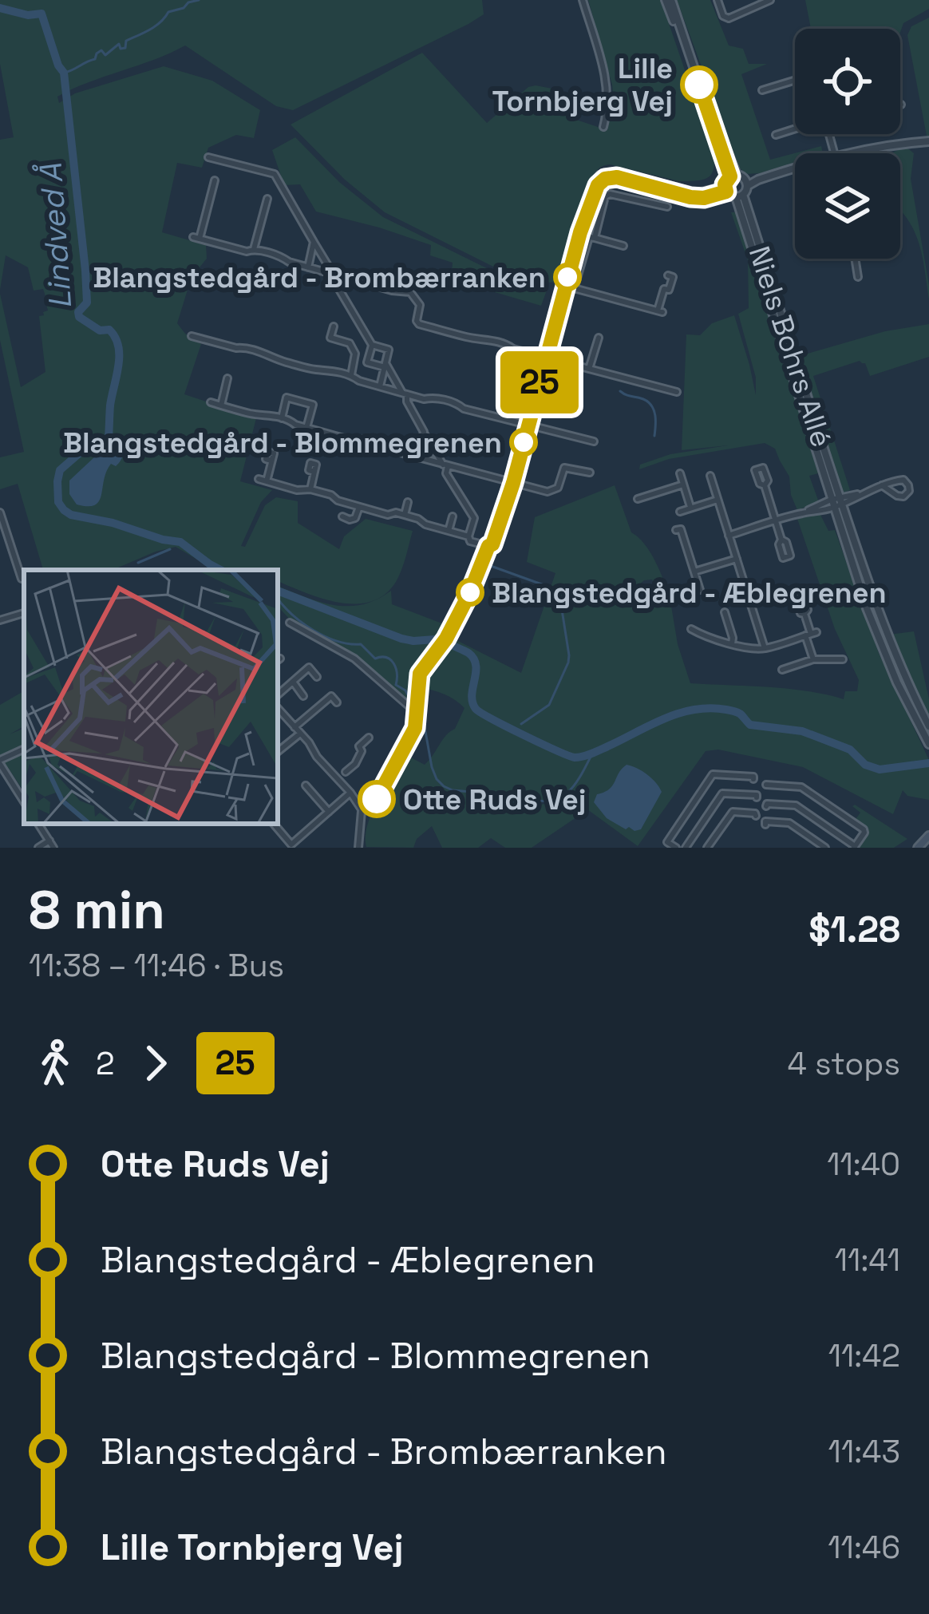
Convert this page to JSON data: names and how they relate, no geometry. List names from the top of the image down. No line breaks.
{"streets":{"street":["Niels Bohrs Allé"]},"water":["Lindved Å"],"places":["Lille Tornbjerg Vej","Blangstedgård - Brombærranken","Blangstedgård - Blommegrenen","Blangstedgård - Æblegrenen","Otte Ruds Vej"],"lines":["bus line 25"],"page":{"on_map":"25","heading":["8 min","11:38 – 11:46 · Bus","$1.28"],"legs":["2","25","4 stops"],"list":[{"name":"Otte Ruds Vej","value":"11:40"},{"name":"Blangstedgård - Æblegrenen","value":"11:41"},{"name":"Blangstedgård - Blommegrenen","value":"11:42"},{"name":"Blangstedgård - Brombærranken","value":"11:43"},{"name":"Lille Tornbjerg Vej","value":"11:46"}]}}
